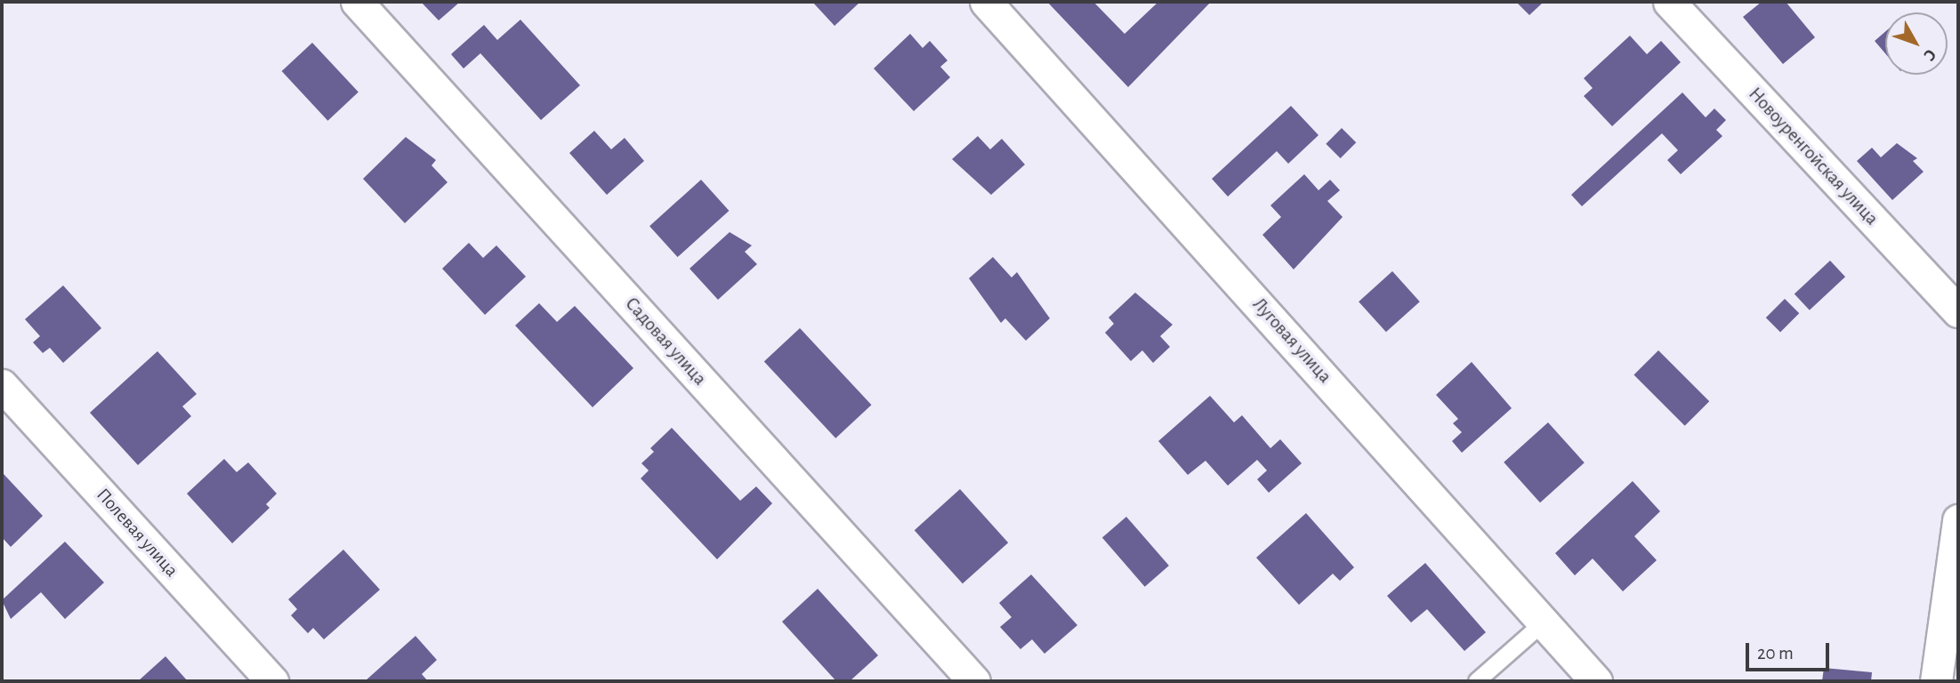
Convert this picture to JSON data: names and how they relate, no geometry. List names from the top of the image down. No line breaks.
{"streets":{"street":["Новоуренгойская улица","Луговая улица","Садовая улица","Полевая улица"]},"scale_bar":"20 m","north":"bottom right"}
